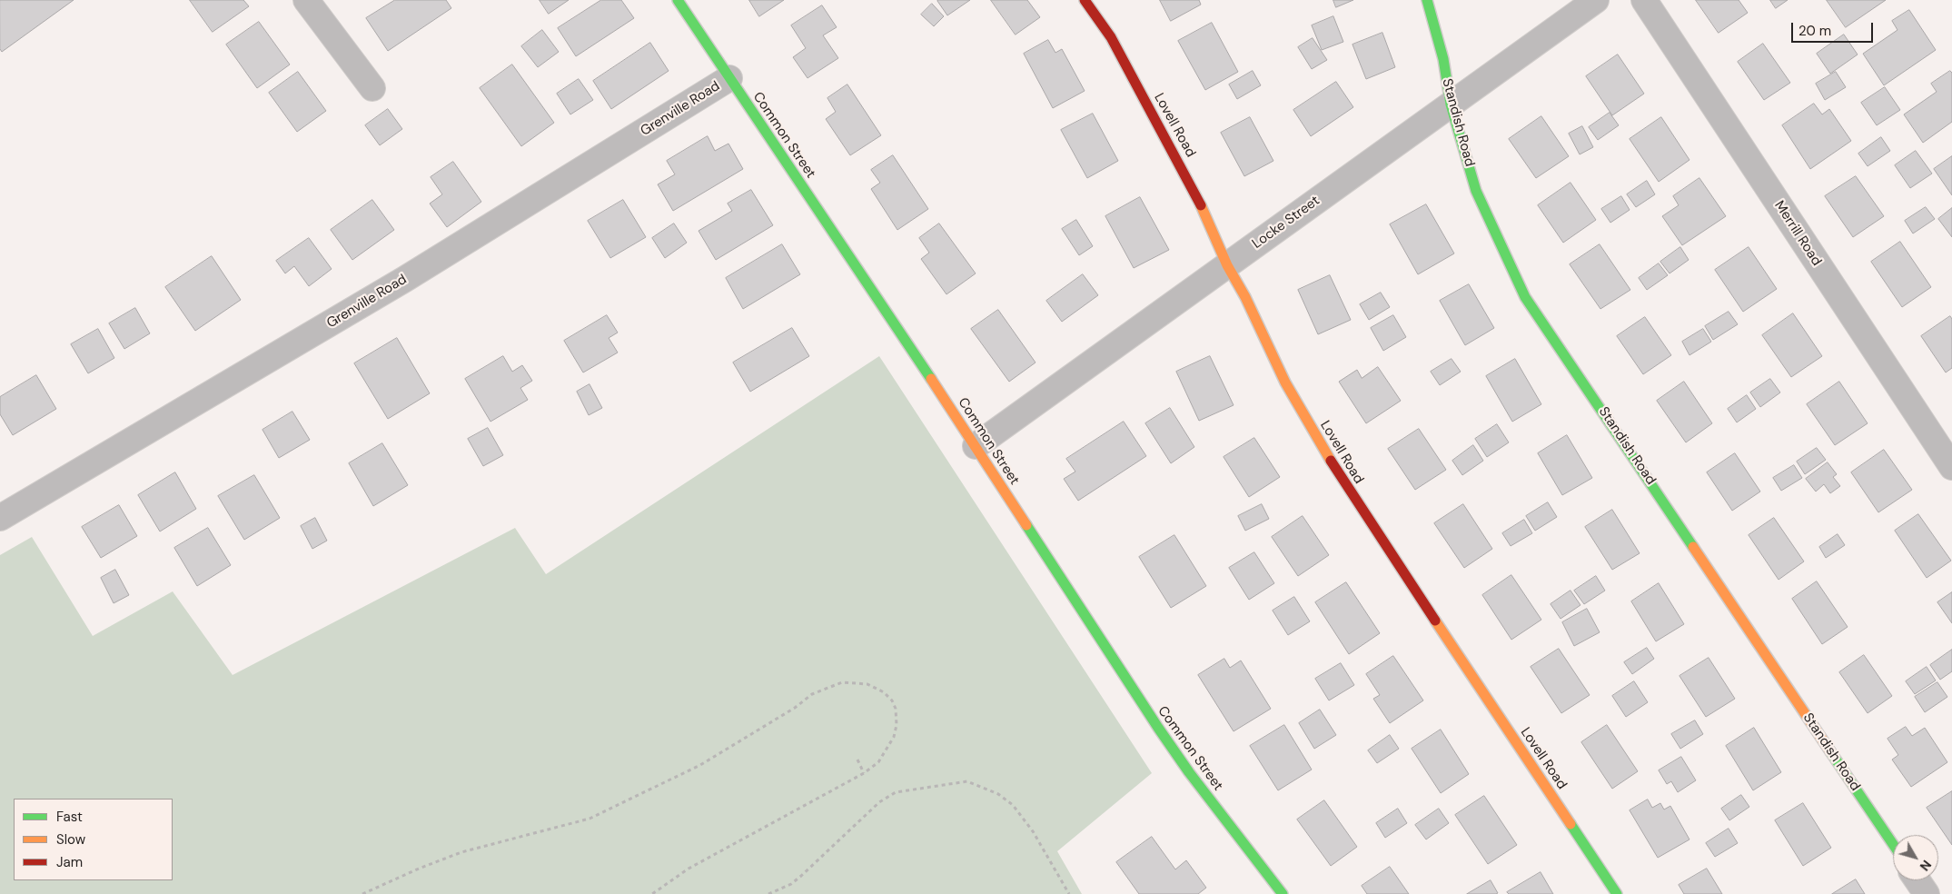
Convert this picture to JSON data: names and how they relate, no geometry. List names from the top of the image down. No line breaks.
{"streets":{"street":["Grenville Road","Standish Road","Lovell Road","Common Street","Locke Street","Merrill Road"]},"crossings":[["Grenville Road","Common Street"],["Standish Road","Locke Street"],["Lovell Road","Locke Street"],["Common Street","Locke Street"]],"legend":["Fast","Slow","Jam"],"scale_bar":"20 m","north":"bottom right"}
